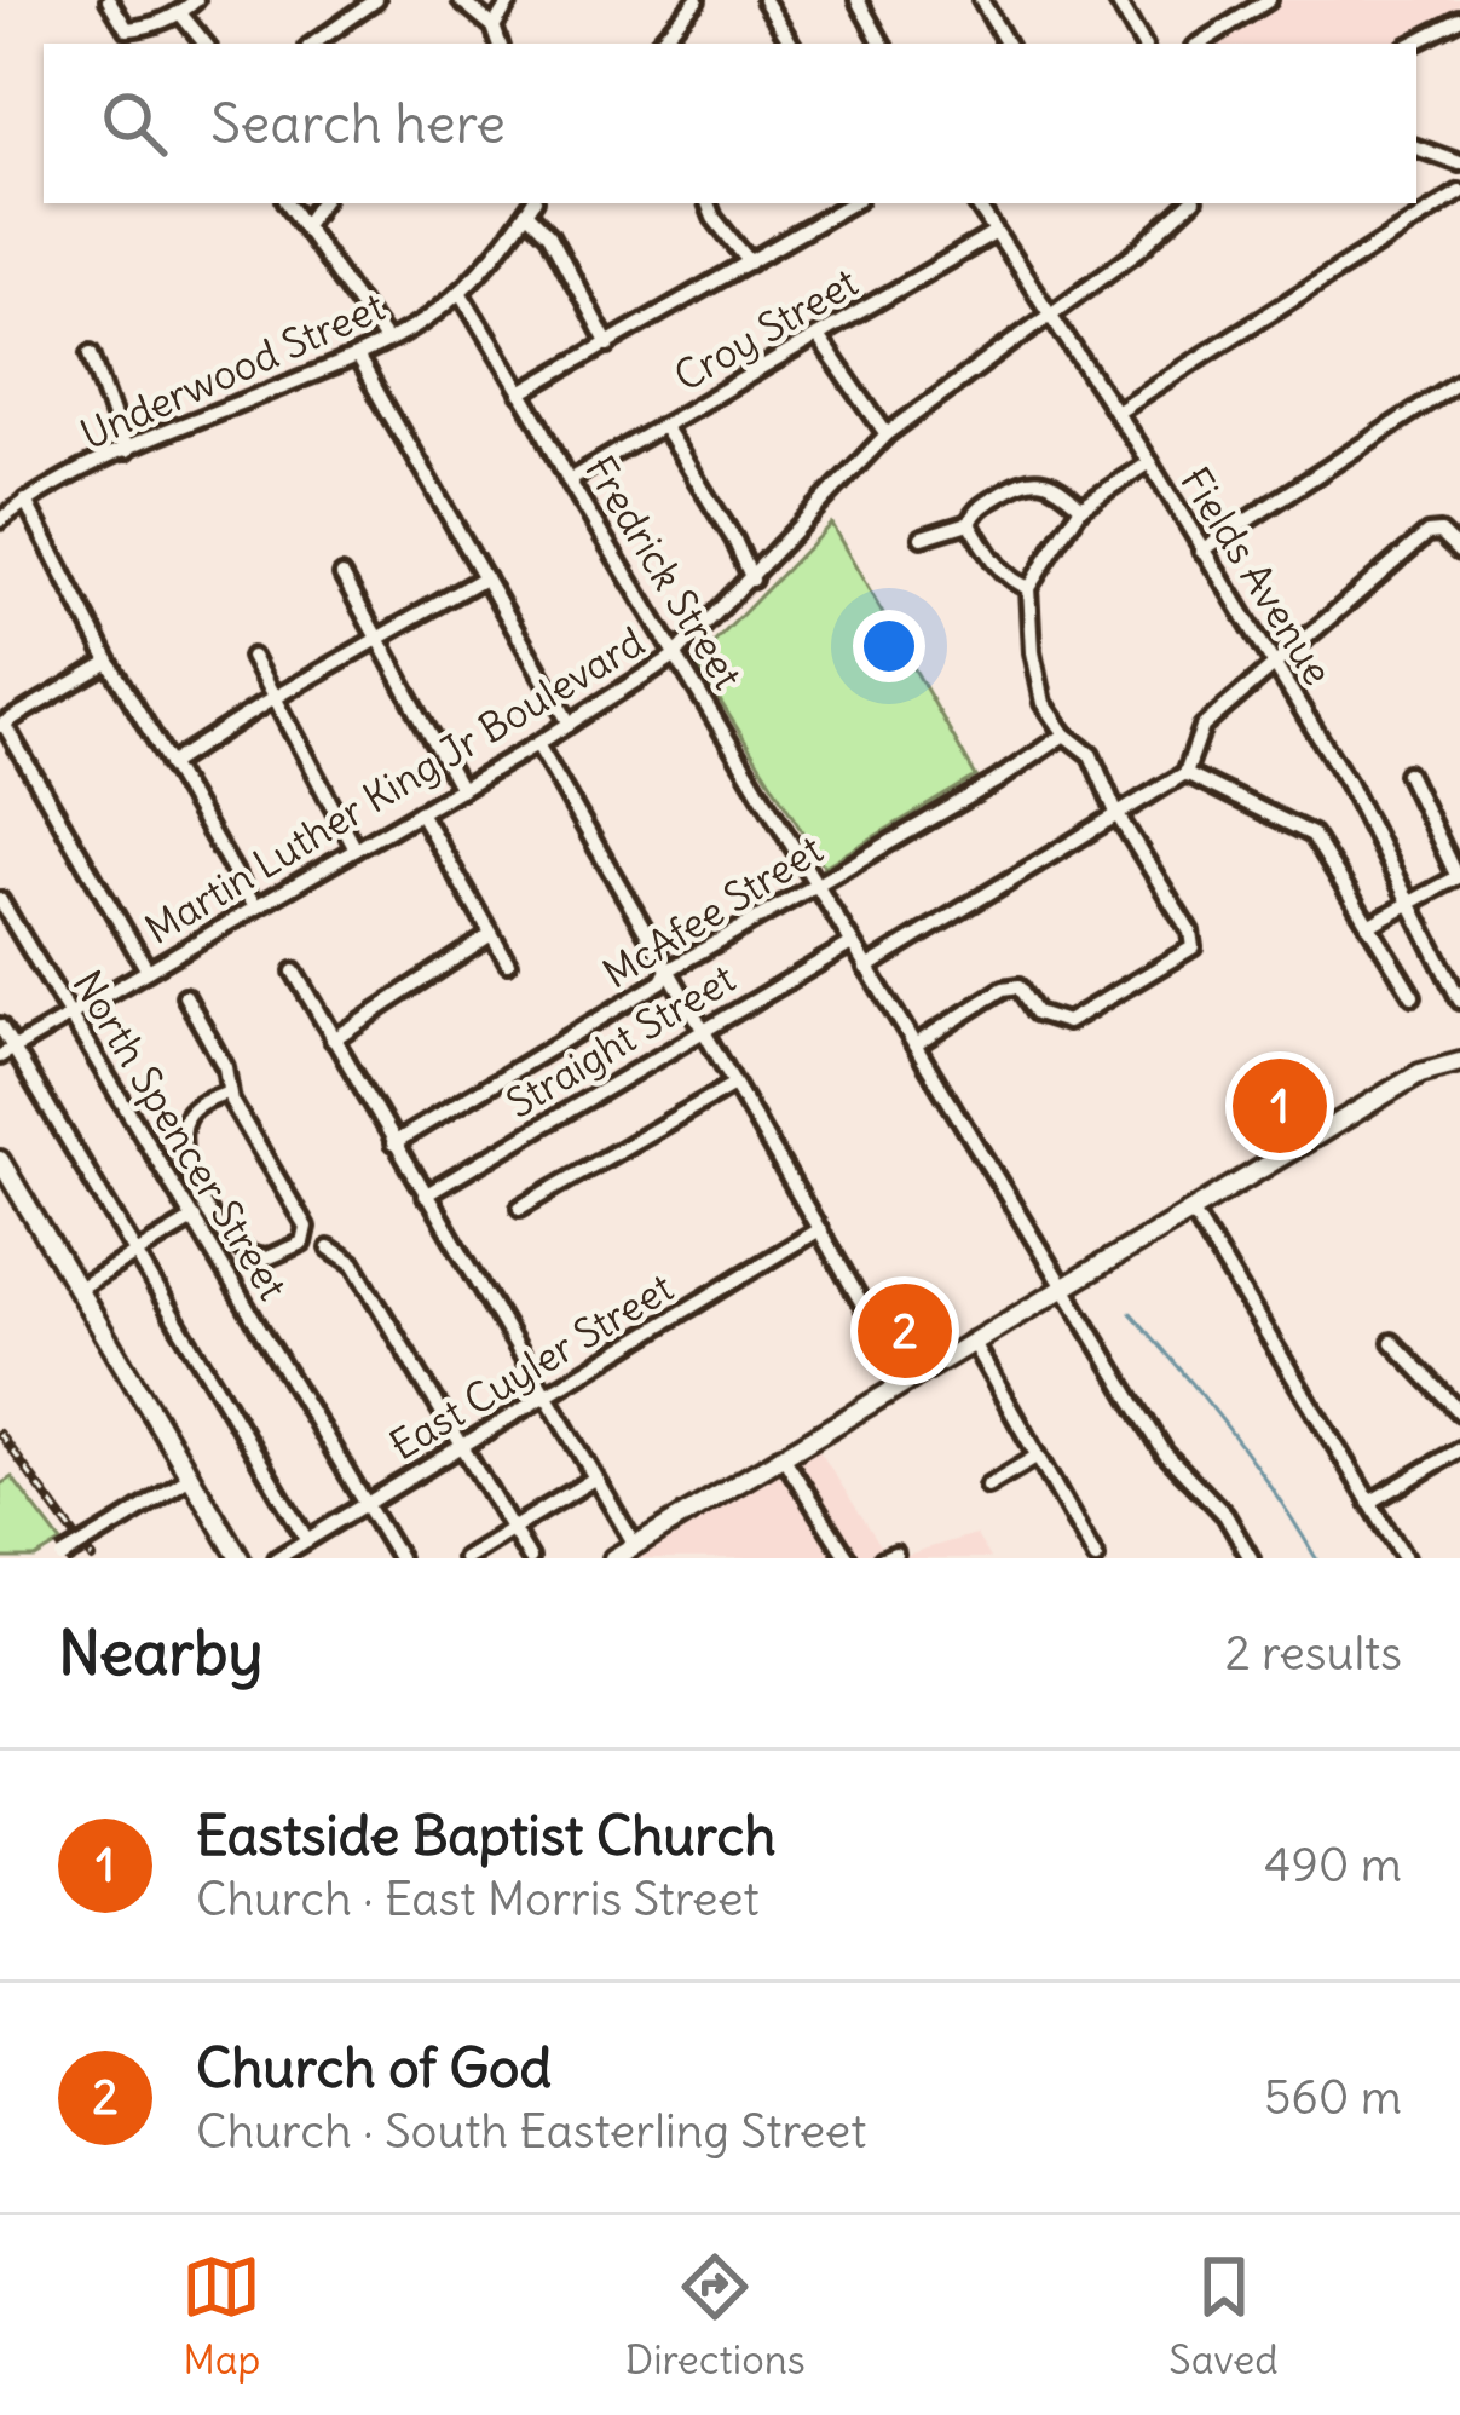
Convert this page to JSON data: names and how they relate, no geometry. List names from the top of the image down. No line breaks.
{"streets":{"street":["Croy Street","Underwood Street","Fredrick Street","Fields Avenue","Martin Luther King Jr Boulevard","McAfee Street","Straight Street","North Spencer Street","East Cuyler Street"]},"crossings":[["Croy Street","Fredrick Street"],["Croy Street","Fields Avenue"],["Underwood Street","Fredrick Street"],["Fredrick Street","Martin Luther King Jr Boulevard"],["Fredrick Street","McAfee Street"],["Fredrick Street","Straight Street"],["Fields Avenue","Martin Luther King Jr Boulevard"],["Martin Luther King Jr Boulevard","North Spencer Street"],["North Spencer Street","East Cuyler Street"]],"page":{"search":"Search here","pins":["1","2"],"heading":["Nearby","2 results"],"list":[{"mark":"1","name":"Eastside Baptist Church","note":"Church · East Morris Street","value":"490 m"},{"mark":"2","name":"Church of God","note":"Church · South Easterling Street","value":"560 m"}],"nav":["Map","Directions","Saved"]}}
